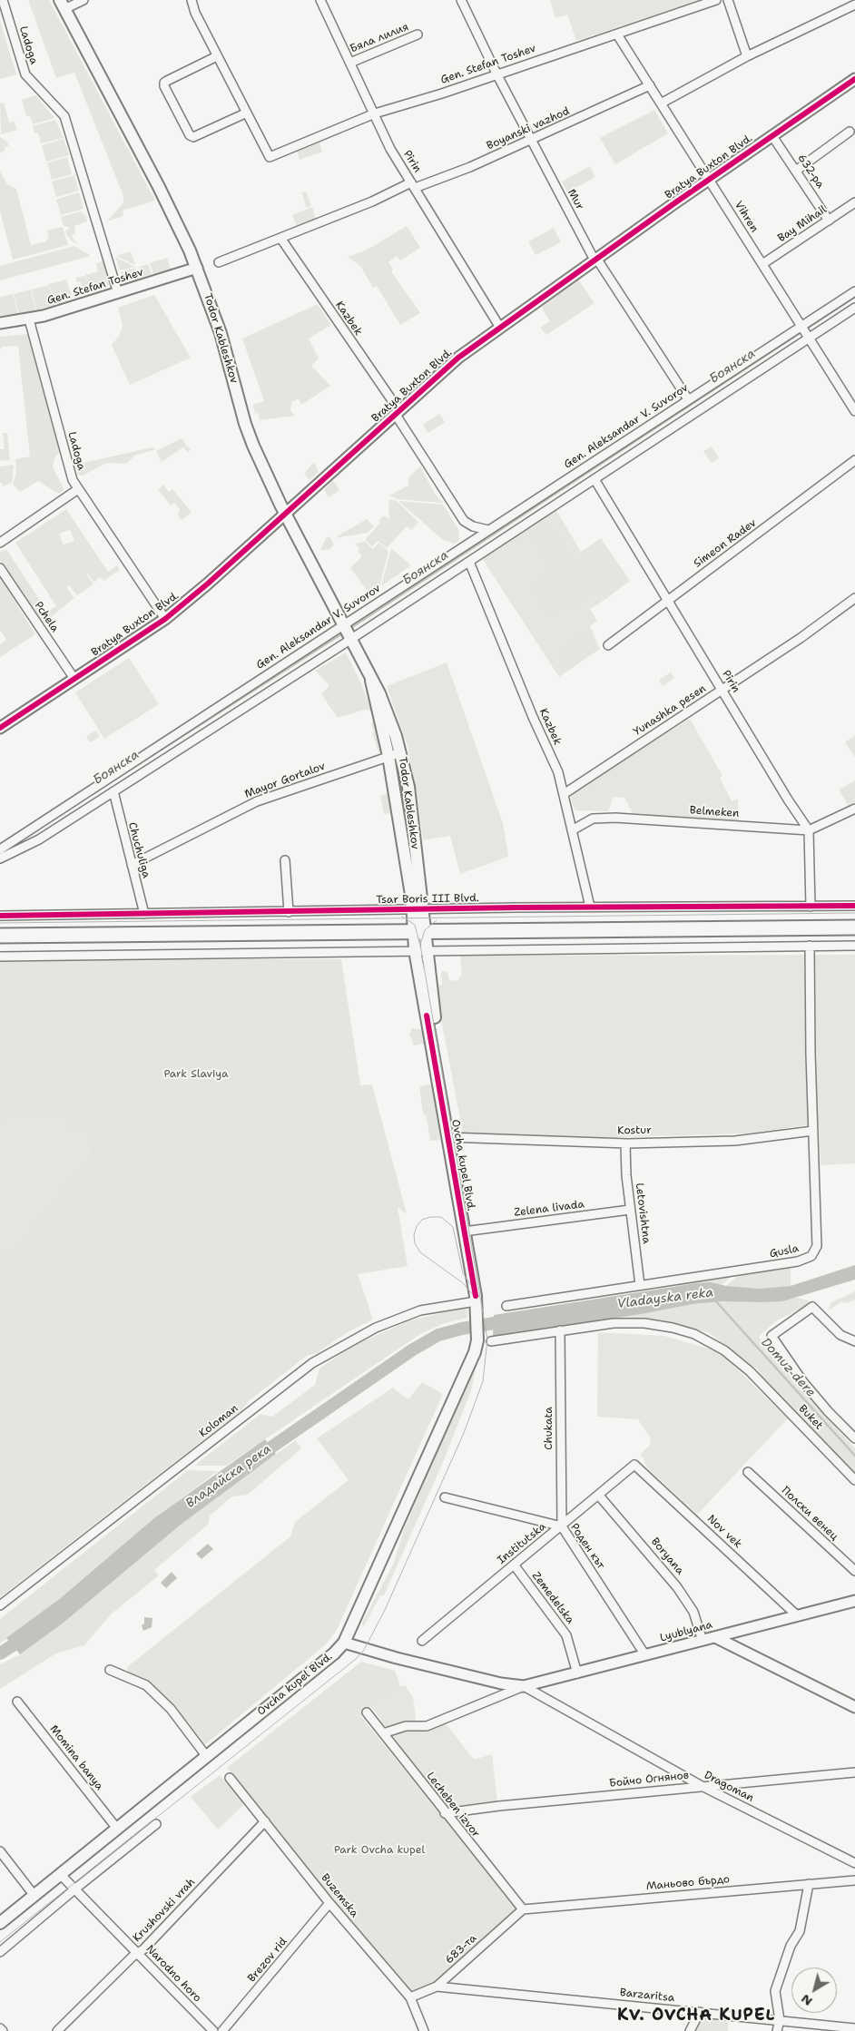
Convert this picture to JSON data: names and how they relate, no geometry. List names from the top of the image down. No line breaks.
{"streets":{"main road":["Todor Kableshkov","Ovcha kupel Blvd."],"street":["Бяла лилия","Ladoga","Gen. Stefan Toshev","Boyanski vazhod","Pirin","Bratya Buxton Blvd.","632-ра","Mur","Vihren","Bay Mihail","Kazbek","Gen. Aleksandar V. Suvorov","Simeon Radev","Pchela","Yunashka pesen","Mayor Gortalov","Belmeken","Chuchuliga","Tsar Boris III Blvd.","Kostur","Zelena livada","Letovishtna","Gusla","Buket","Koloman","Chukata","Полски венец","Nov vek","Institutska","Роден кът","Boryana","Zemedelska","Lyublyana","Momina banya","Бойчо Огнянов","Dragoman","Lecheben izvor","Маньово бърдо","Buzemska","Krushovski vrah","683-та","Brezov rid","Narodno horo","Barzaritsa"]},"crossings":[["Бяла лилия","Pirin"],["Ladoga","Gen. Stefan Toshev"],["Ladoga","Bratya Buxton Blvd."],["Gen. Stefan Toshev","Pirin"],["Gen. Stefan Toshev","Mur"],["Gen. Stefan Toshev","Vihren"],["Gen. Stefan Toshev","Todor Kableshkov"],["Boyanski vazhod","Pirin"],["Boyanski vazhod","Mur"],["Boyanski vazhod","Vihren"],["Boyanski vazhod","Kazbek"],["Pirin","Bratya Buxton Blvd."],["Pirin","Gen. Aleksandar V. Suvorov"],["Pirin","Simeon Radev"],["Pirin","Yunashka pesen"],["Pirin","Belmeken"],["Bratya Buxton Blvd.","632-ра"],["Bratya Buxton Blvd.","Mur"],["Bratya Buxton Blvd.","Vihren"],["Bratya Buxton Blvd.","Kazbek"],["Bratya Buxton Blvd.","Todor Kableshkov"],["Bratya Buxton Blvd.","Pchela"],["632-ра","Bay Mihail"],["Mur","Gen. Aleksandar V. Suvorov"],["Vihren","Bay Mihail"],["Vihren","Gen. Aleksandar V. Suvorov"],["Kazbek","Gen. Aleksandar V. Suvorov"],["Kazbek","Yunashka pesen"],["Kazbek","Belmeken"],["Kazbek","Tsar Boris III Blvd."],["Todor Kableshkov","Gen. Aleksandar V. Suvorov"],["Todor Kableshkov","Mayor Gortalov"],["Todor Kableshkov","Tsar Boris III Blvd."],["Todor Kableshkov","Ovcha kupel Blvd."],["Gen. Aleksandar V. Suvorov","Chuchuliga"],["Mayor Gortalov","Chuchuliga"],["Chuchuliga","Tsar Boris III Blvd."],["Kostur","Ovcha kupel Blvd."],["Kostur","Letovishtna"],["Kostur","Gusla"],["Ovcha kupel Blvd.","Zelena livada"],["Ovcha kupel Blvd.","Koloman"],["Ovcha kupel Blvd.","Lyublyana"],["Ovcha kupel Blvd.","Momina banya"],["Ovcha kupel Blvd.","Narodno horo"],["Zelena livada","Letovishtna"],["Letovishtna","Gusla"],["Buket","Chukata"],["Chukata","Institutska"],["Chukata","Роден кът"],["Nov vek","Institutska"],["Nov vek","Lyublyana"],["Institutska","Роден кът"],["Institutska","Boryana"],["Institutska","Zemedelska"],["Роден кът","Lyublyana"],["Boryana","Lyublyana"],["Zemedelska","Lyublyana"],["Lyublyana","Dragoman"],["Lyublyana","Lecheben izvor"],["Бойчо Огнянов","Dragoman"],["Бойчо Огнянов","Lecheben izvor"],["Lecheben izvor","Маньово бърдо"],["Lecheben izvor","683-та"],["Маньово бърдо","683-та"],["Buzemska","Krushovski vrah"],["Buzemska","683-та"],["Buzemska","Brezov rid"],["Krushovski vrah","Narodno horo"],["683-та","Barzaritsa"]],"districts":["KV. OVCHA KUPEL"],"water":["Боянска","Vladayska reka","Domuz dere","Владайска река"],"parks":["Park Slaviya","Park Ovcha kupel"],"north":"bottom left"}
